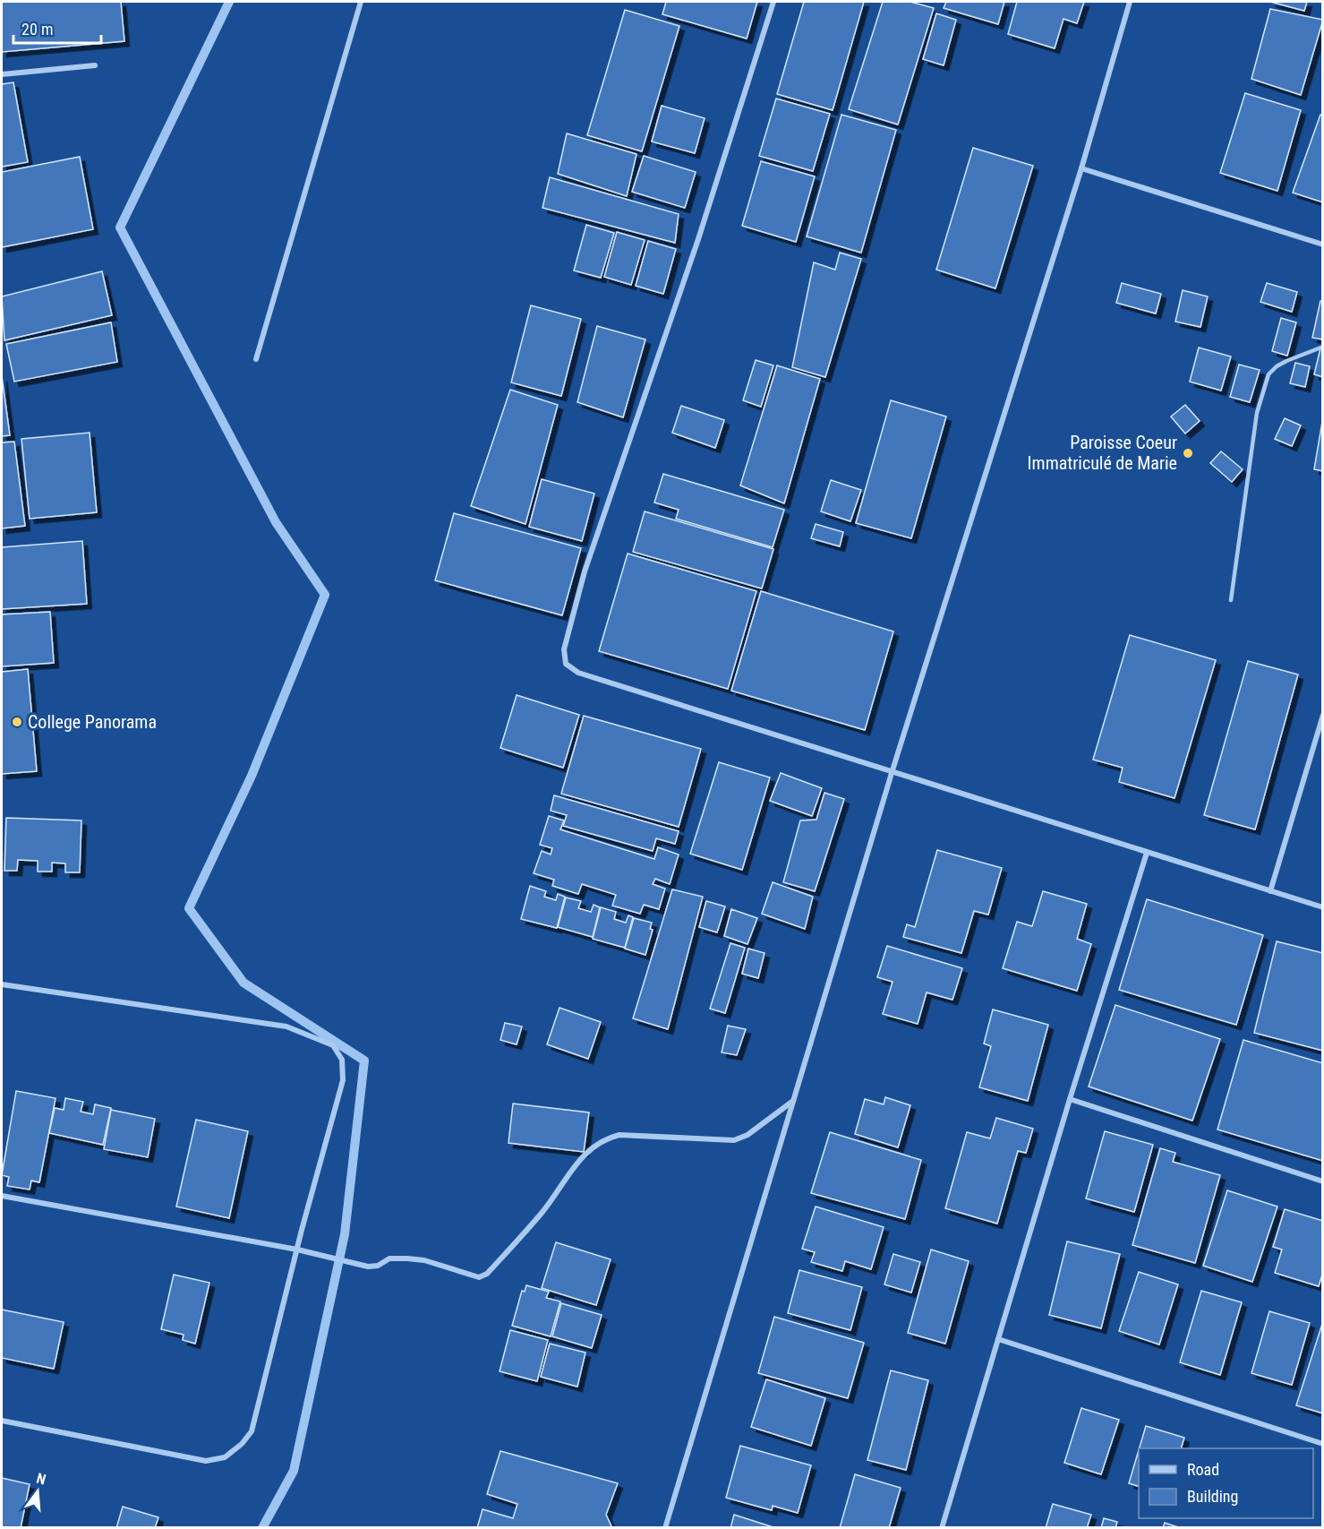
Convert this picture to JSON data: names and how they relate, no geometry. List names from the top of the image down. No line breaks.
{"places":["Paroisse Coeur Immatriculé de Marie","College Panorama"],"legend":["Road","Building"],"scale_bar":"20 m","north":"top"}
